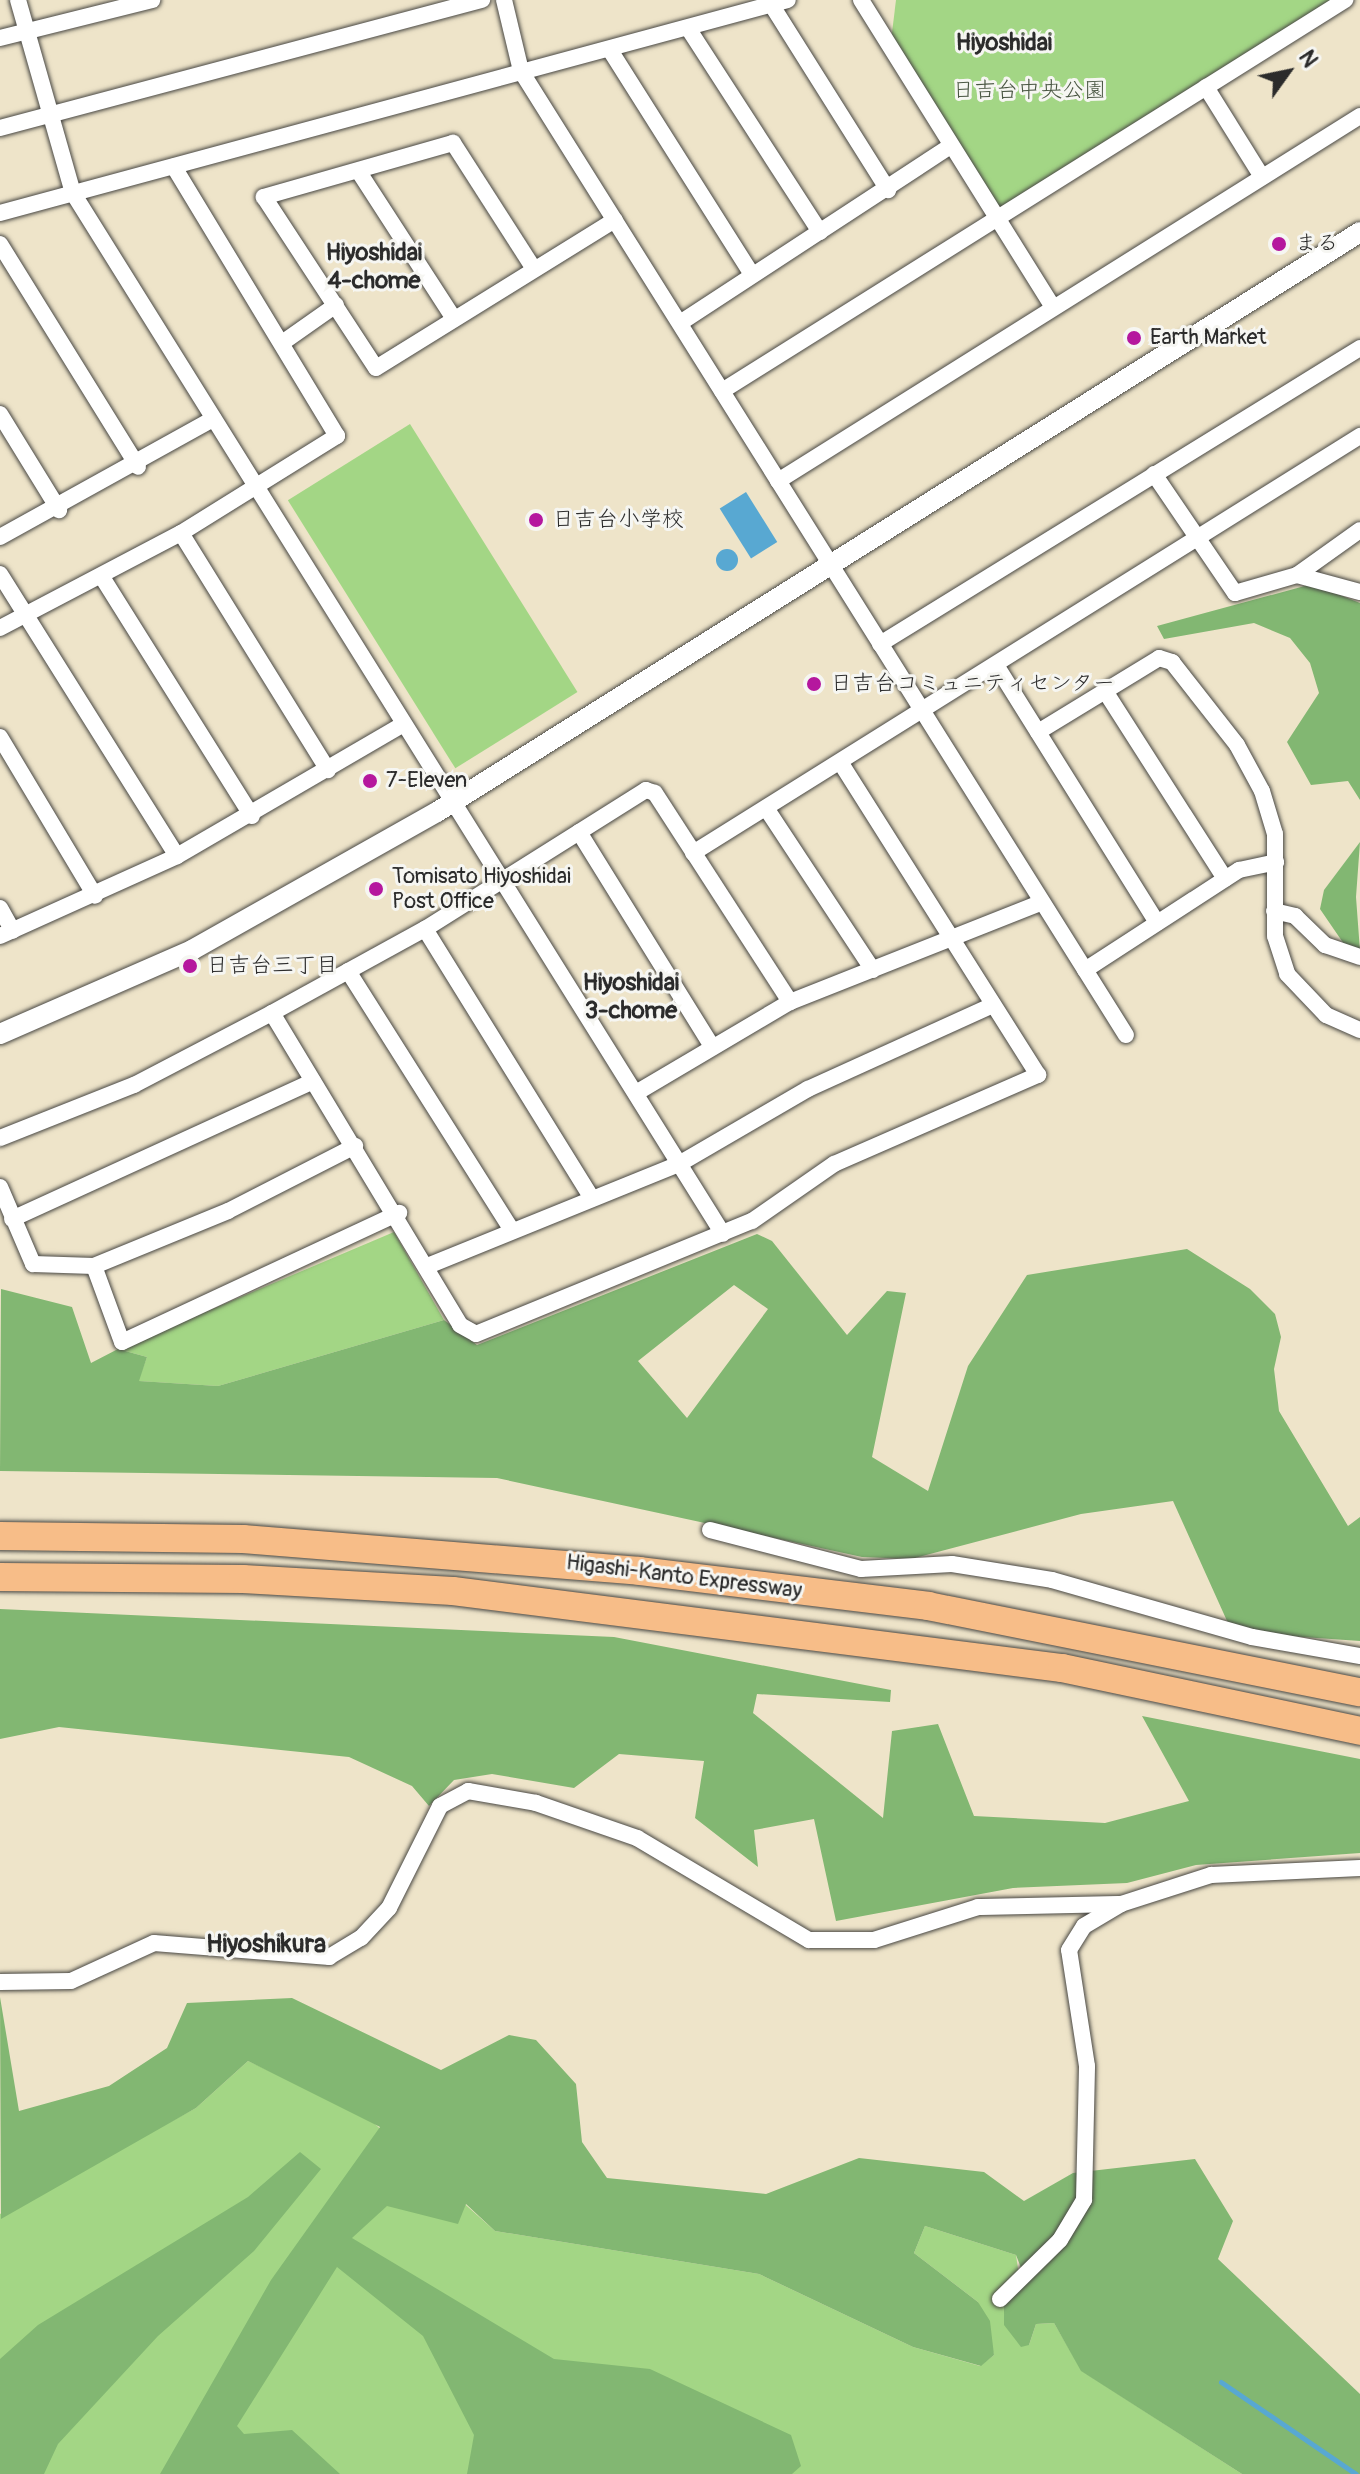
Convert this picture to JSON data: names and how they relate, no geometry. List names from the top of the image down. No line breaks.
{"streets":{"highway":["Higashi-Kanto Expressway"]},"districts":["Hiyoshidai","Hiyoshidai 4-chome","Hiyoshidai 3-chome","Hiyoshikura"],"parks":["日吉台中央公園"],"places":["まる","Earth Market","日吉台小学校","日吉台コミュニティセンター","7-Eleven","Tomisato Hiyoshidai Post Office","日吉台三丁目"],"north":"top right"}
